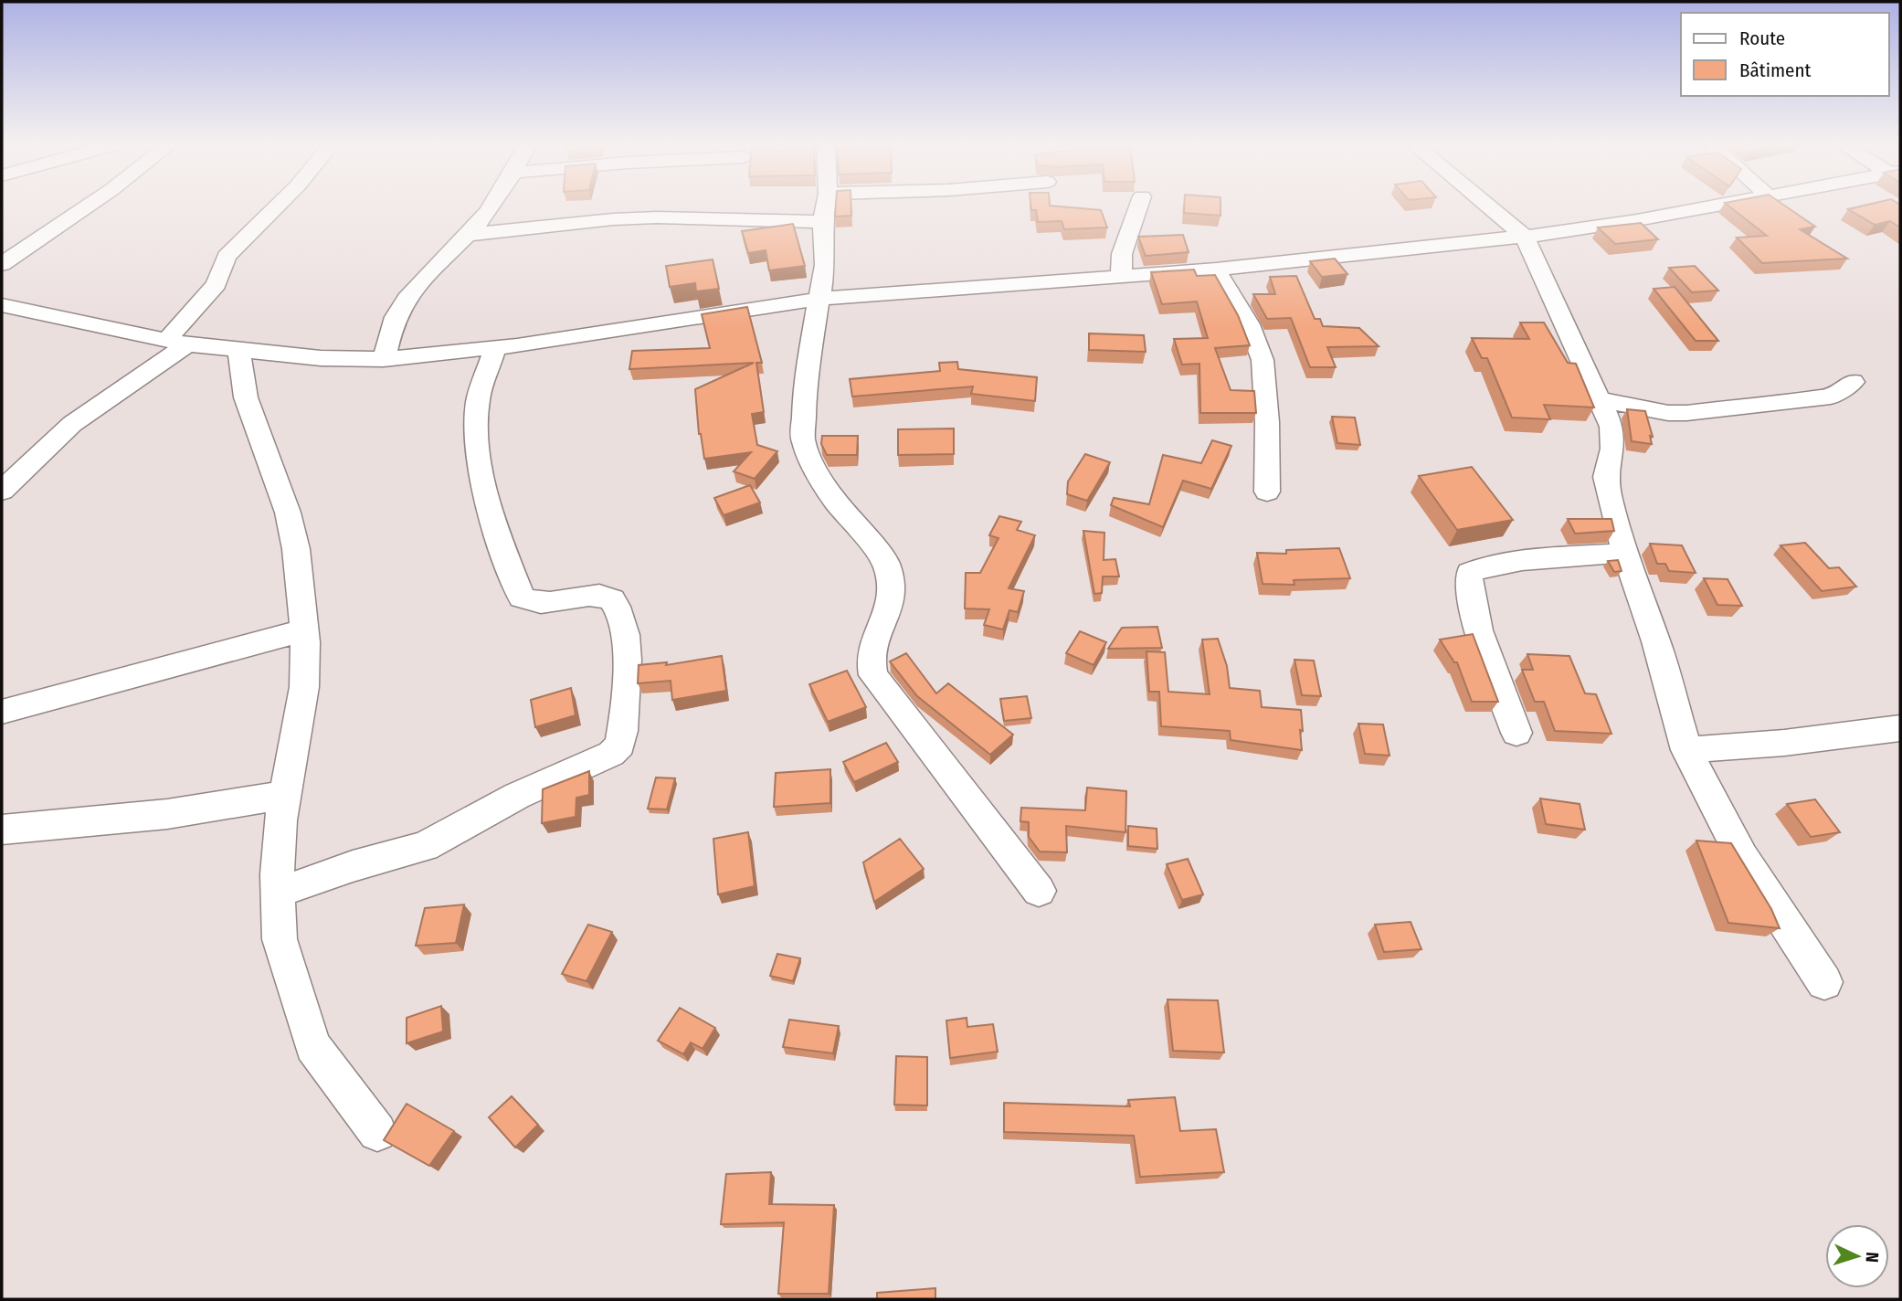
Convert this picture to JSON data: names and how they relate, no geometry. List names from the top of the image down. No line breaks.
{"legend":["Route","Bâtiment"],"north":"right"}
